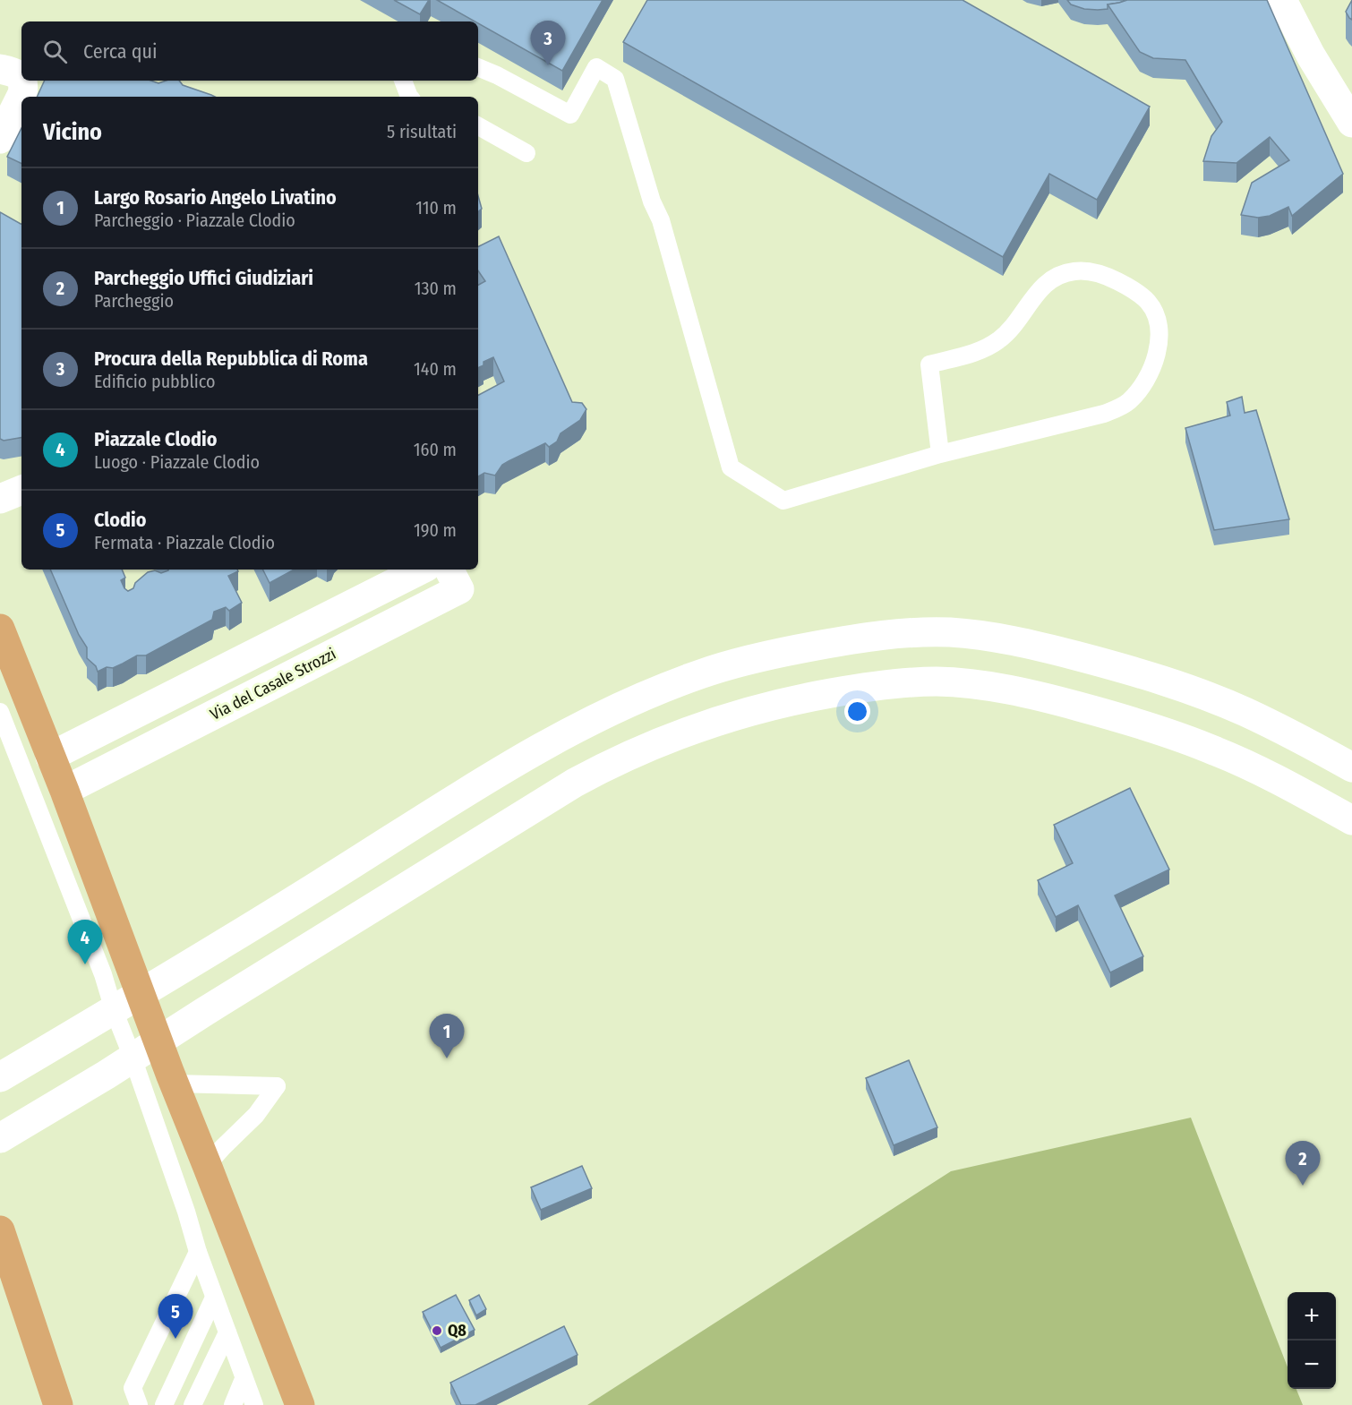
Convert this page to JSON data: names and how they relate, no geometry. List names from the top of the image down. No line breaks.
{"streets":{"main road":["Via del Casale Strozzi"]},"places":["Q8"],"page":{"pins":["3","4","1","2","5"],"search":"Cerca qui","heading":["Vicino","5 risultati"],"list":[{"mark":"1","name":"Largo Rosario Angelo Livatino","note":"Parcheggio · Piazzale Clodio","value":"110 m"},{"mark":"2","name":"Parcheggio Uffici Giudiziari","note":"Parcheggio","value":"130 m"},{"mark":"3","name":"Procura della Repubblica di Roma","note":"Edificio pubblico","value":"140 m"},{"mark":"4","name":"Piazzale Clodio","note":"Luogo · Piazzale Clodio","value":"160 m"},{"mark":"5","name":"Clodio","note":"Fermata · Piazzale Clodio","value":"190 m"}],"map_buttons":["+","−"]}}
